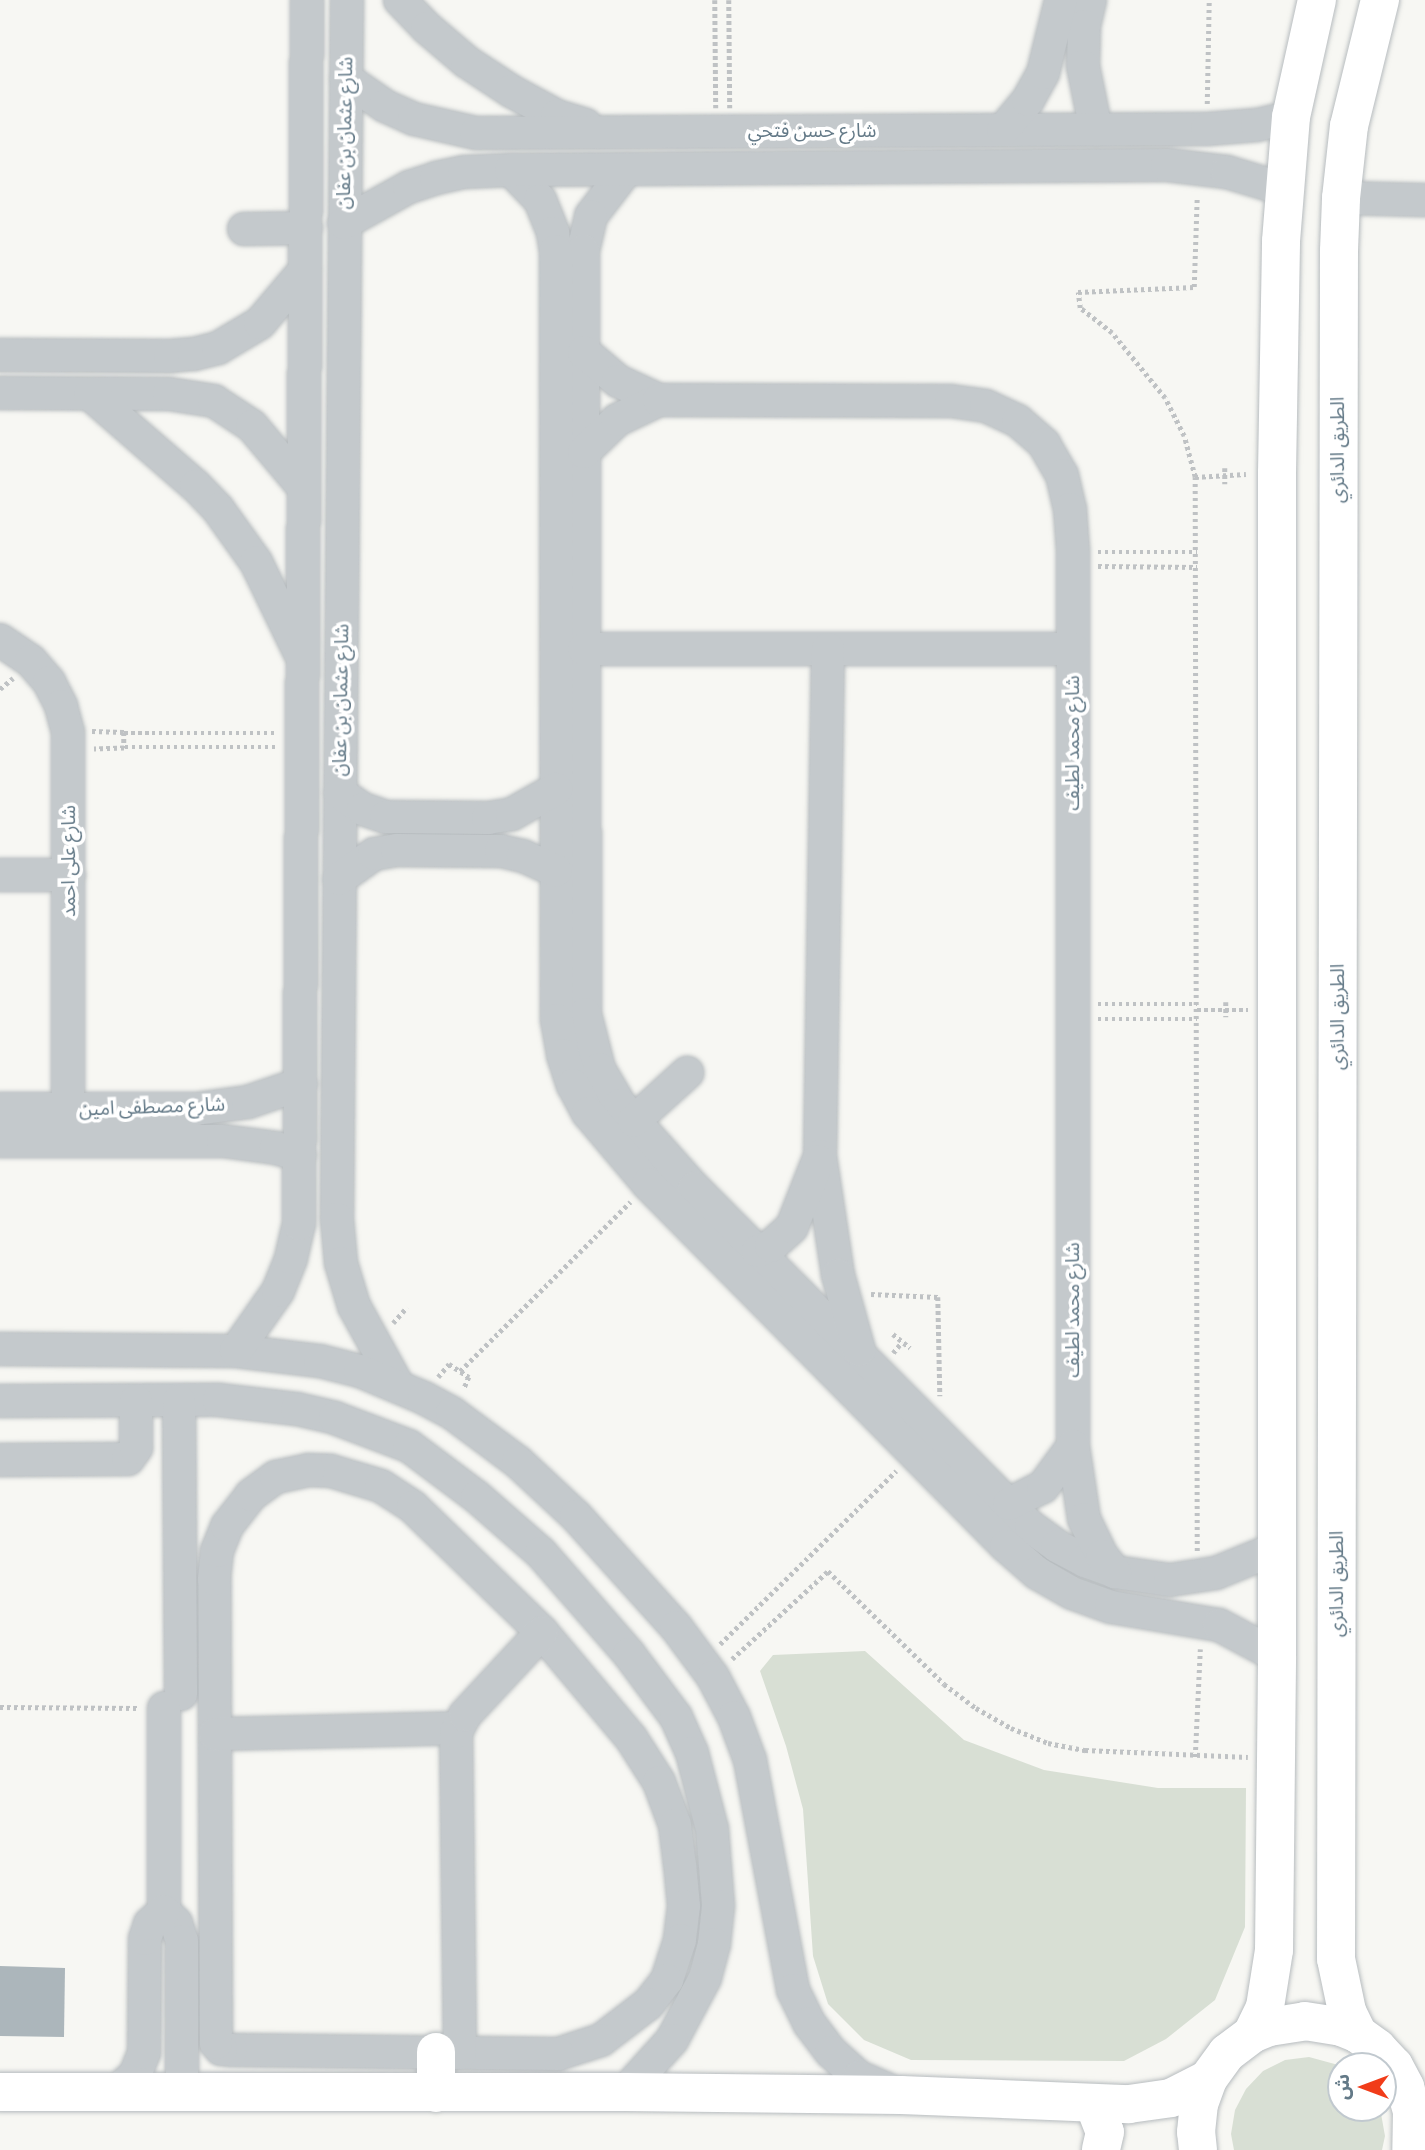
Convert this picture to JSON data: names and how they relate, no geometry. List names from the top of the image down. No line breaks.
{"streets":{"main road":["الطريق الدائري"],"street":["شارع حسن فتحي","شارع عثمان بن عفان","شارع محمد لطيف","شارع على احمد","شارع مصطفى امين"]},"crossings":[["شارع حسن فتحي","شارع عثمان بن عفان"],["شارع عثمان بن عفان","شارع مصطفى امين"],["شارع على احمد","شارع مصطفى امين"]],"north":"left"}
